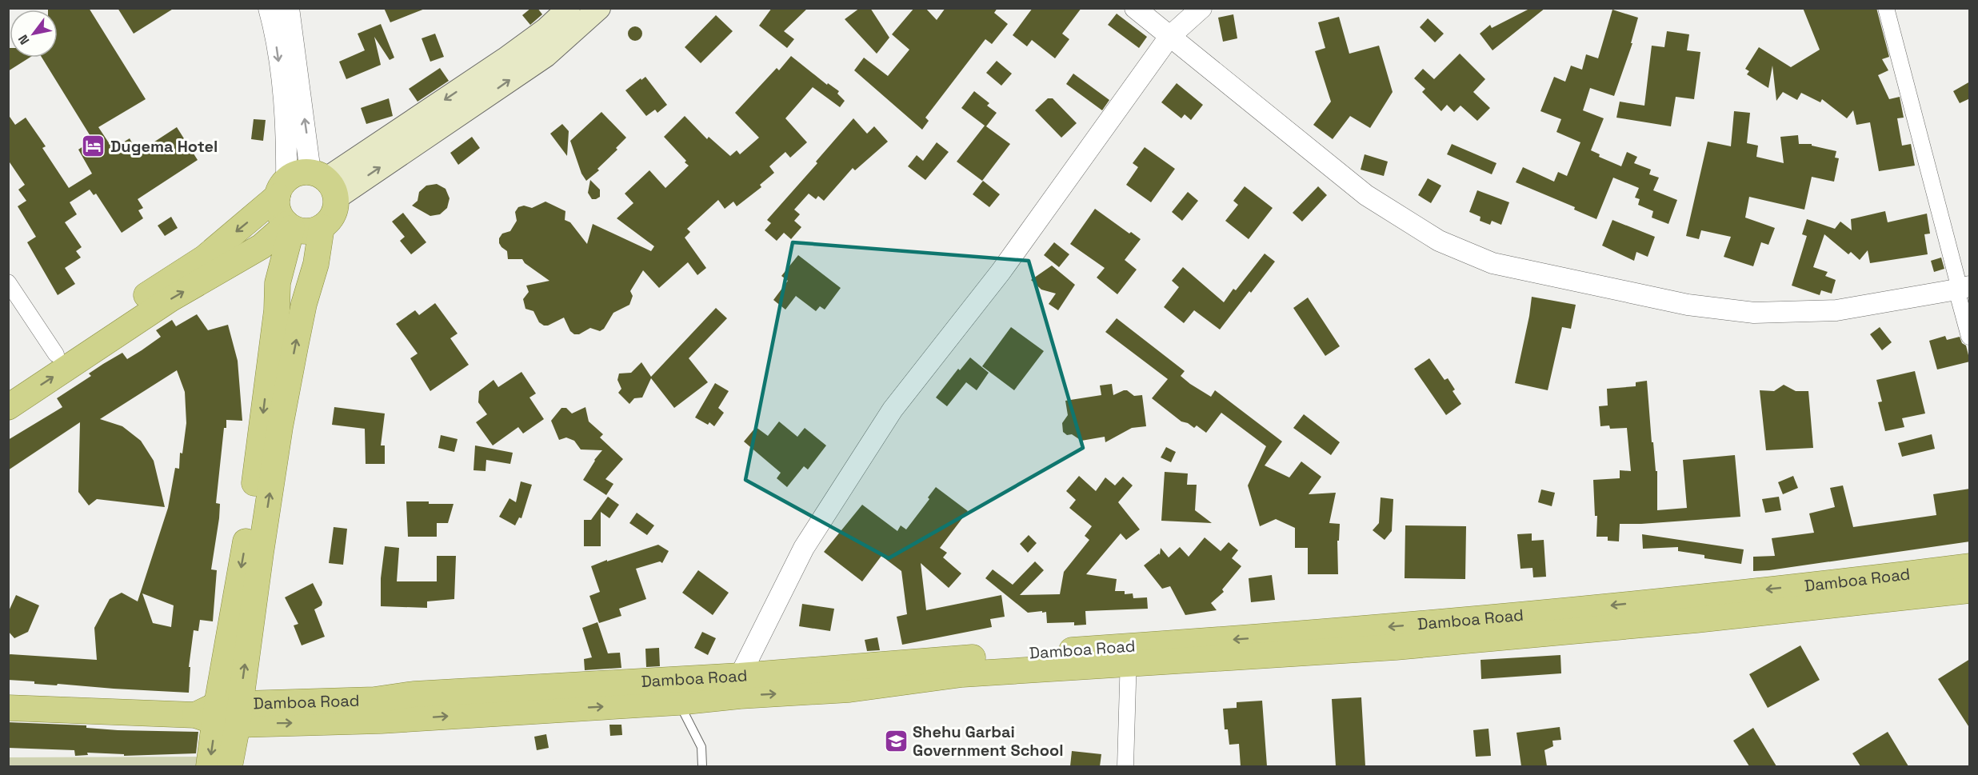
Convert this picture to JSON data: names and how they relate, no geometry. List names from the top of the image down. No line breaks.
{"streets":{"main road":["Damboa Road"]},"places":{"hotel":["Dugema Hotel"],"school or university":["Shehu Garbai Government School"]},"north":"bottom left"}
